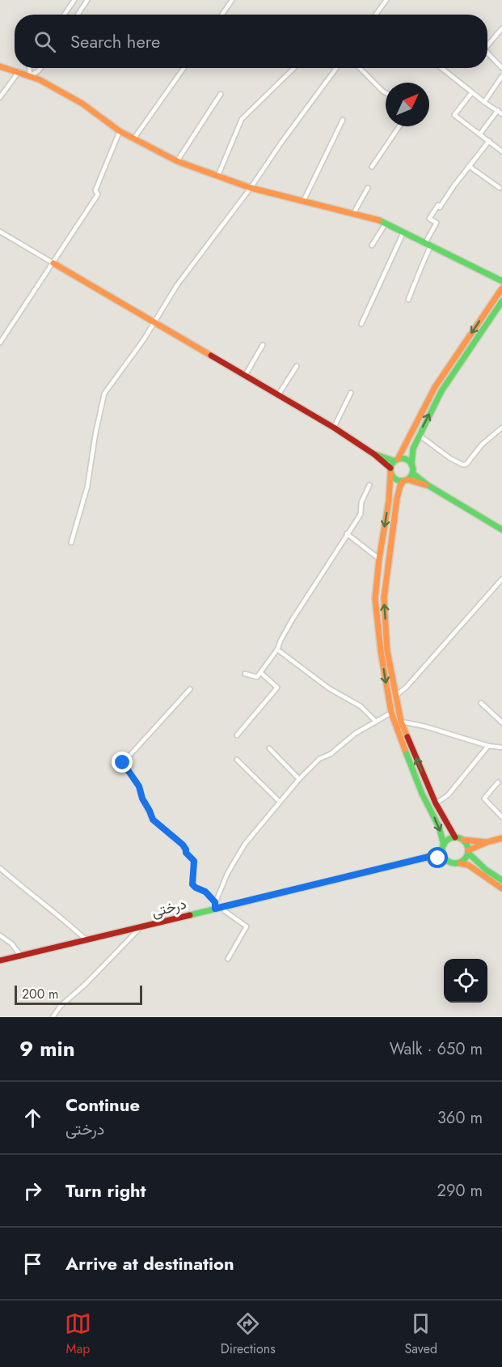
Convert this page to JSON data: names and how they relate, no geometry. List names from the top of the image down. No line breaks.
{"streets":{"main road":["درختی"]},"scale_bar":"200 m","north":"top right","page":{"search":"Search here","scale":"200 m","heading":["9 min","Walk · 650 m"],"list":[["Continue","درختی","360 m"],["Turn right","290 m"],"Arrive at destination"],"nav":["Map","Directions","Saved"]}}
